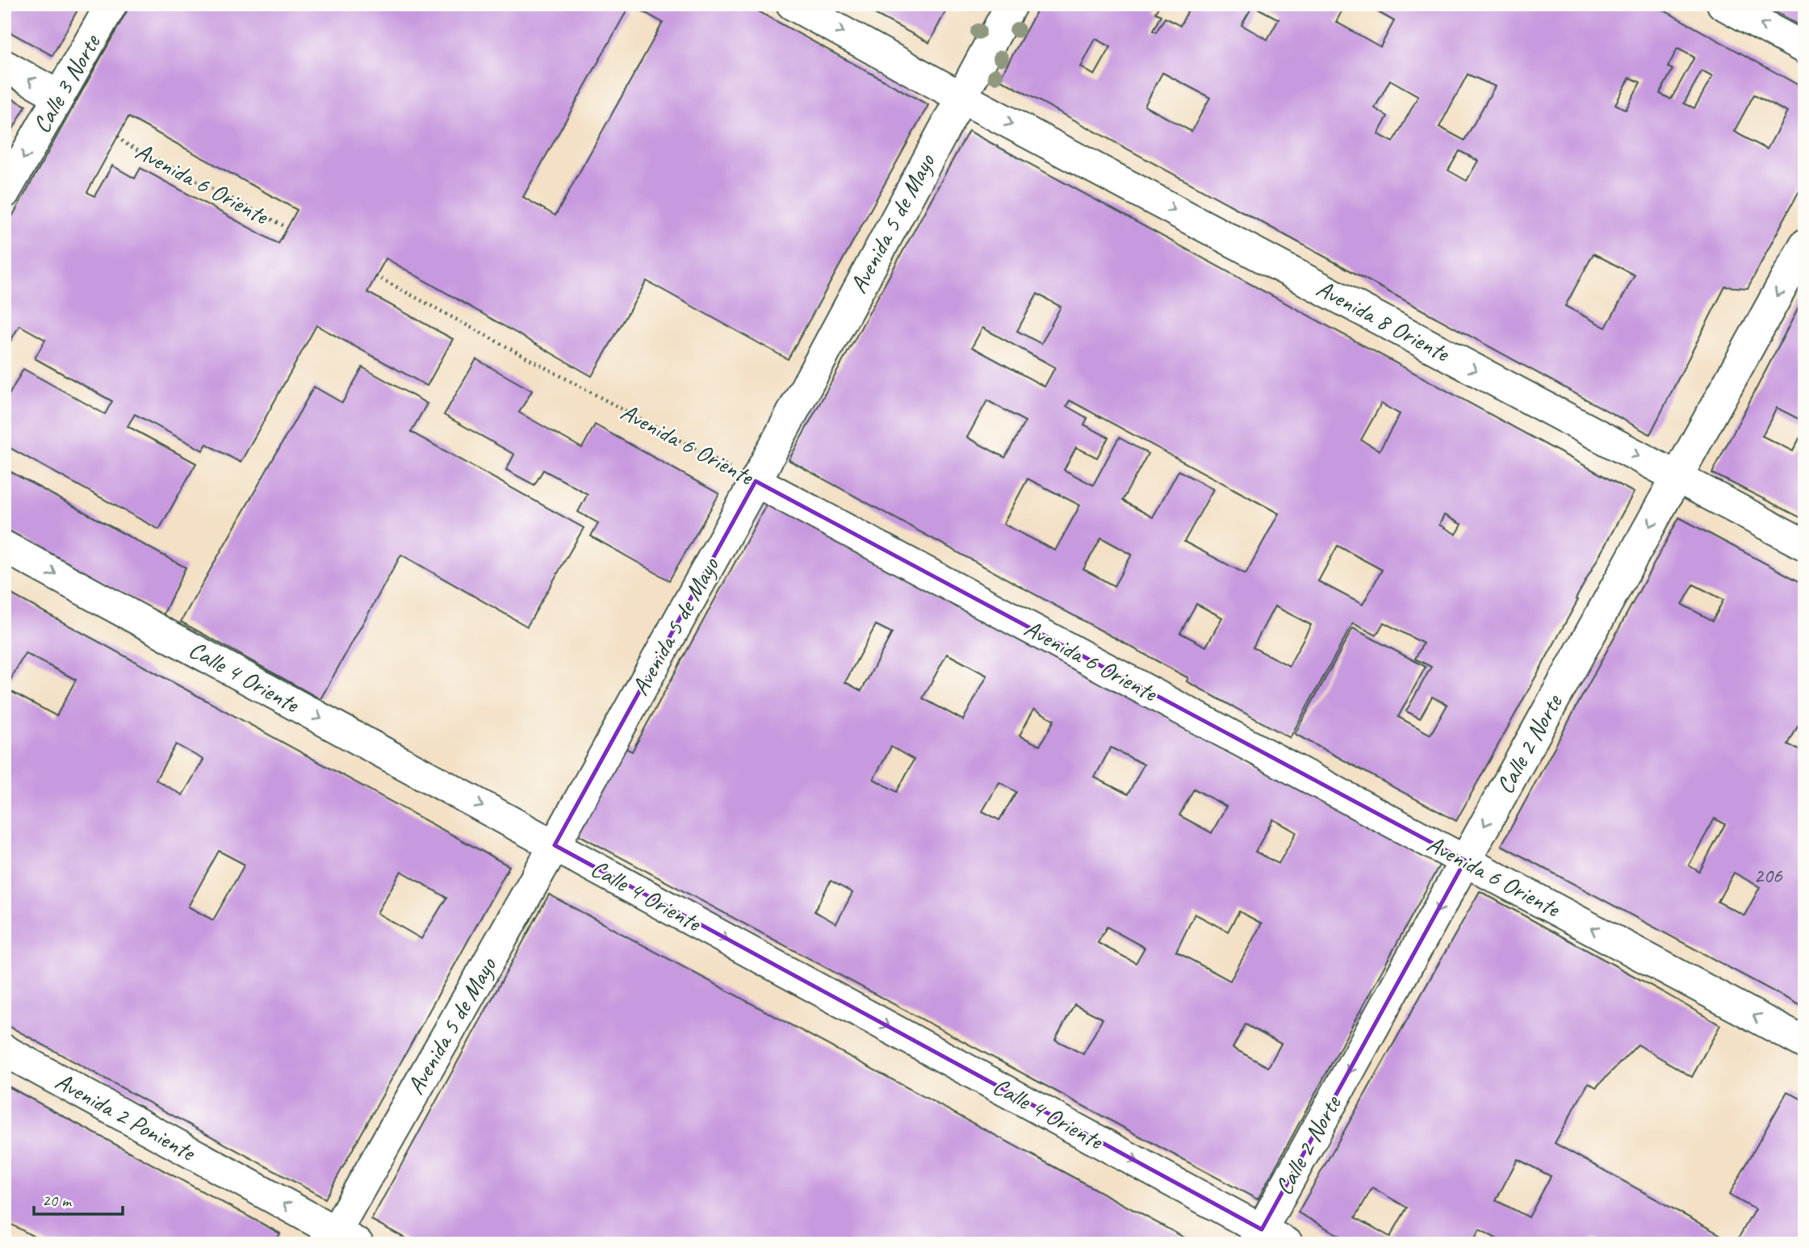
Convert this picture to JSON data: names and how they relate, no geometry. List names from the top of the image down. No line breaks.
{"streets":{"street":["Calle 3 Norte","Avenida 6 Oriente","Avenida 5 de Mayo","Avenida 8 Oriente","Calle 4 Oriente","Calle 2 Norte","Avenida 2 Poniente"]},"crossings":[["Avenida 6 Oriente","Avenida 5 de Mayo"],["Avenida 6 Oriente","Calle 2 Norte"],["Avenida 5 de Mayo","Avenida 8 Oriente"],["Avenida 5 de Mayo","Calle 4 Oriente"],["Avenida 5 de Mayo","Avenida 2 Poniente"],["Avenida 8 Oriente","Calle 2 Norte"],["Calle 4 Oriente","Calle 2 Norte"]],"one_way":["Calle 3 Norte","Avenida 8 Oriente","Calle 4 Oriente","Calle 2 Norte","Avenida 2 Poniente"],"house_numbers":["206"],"scale_bar":"20 m"}
